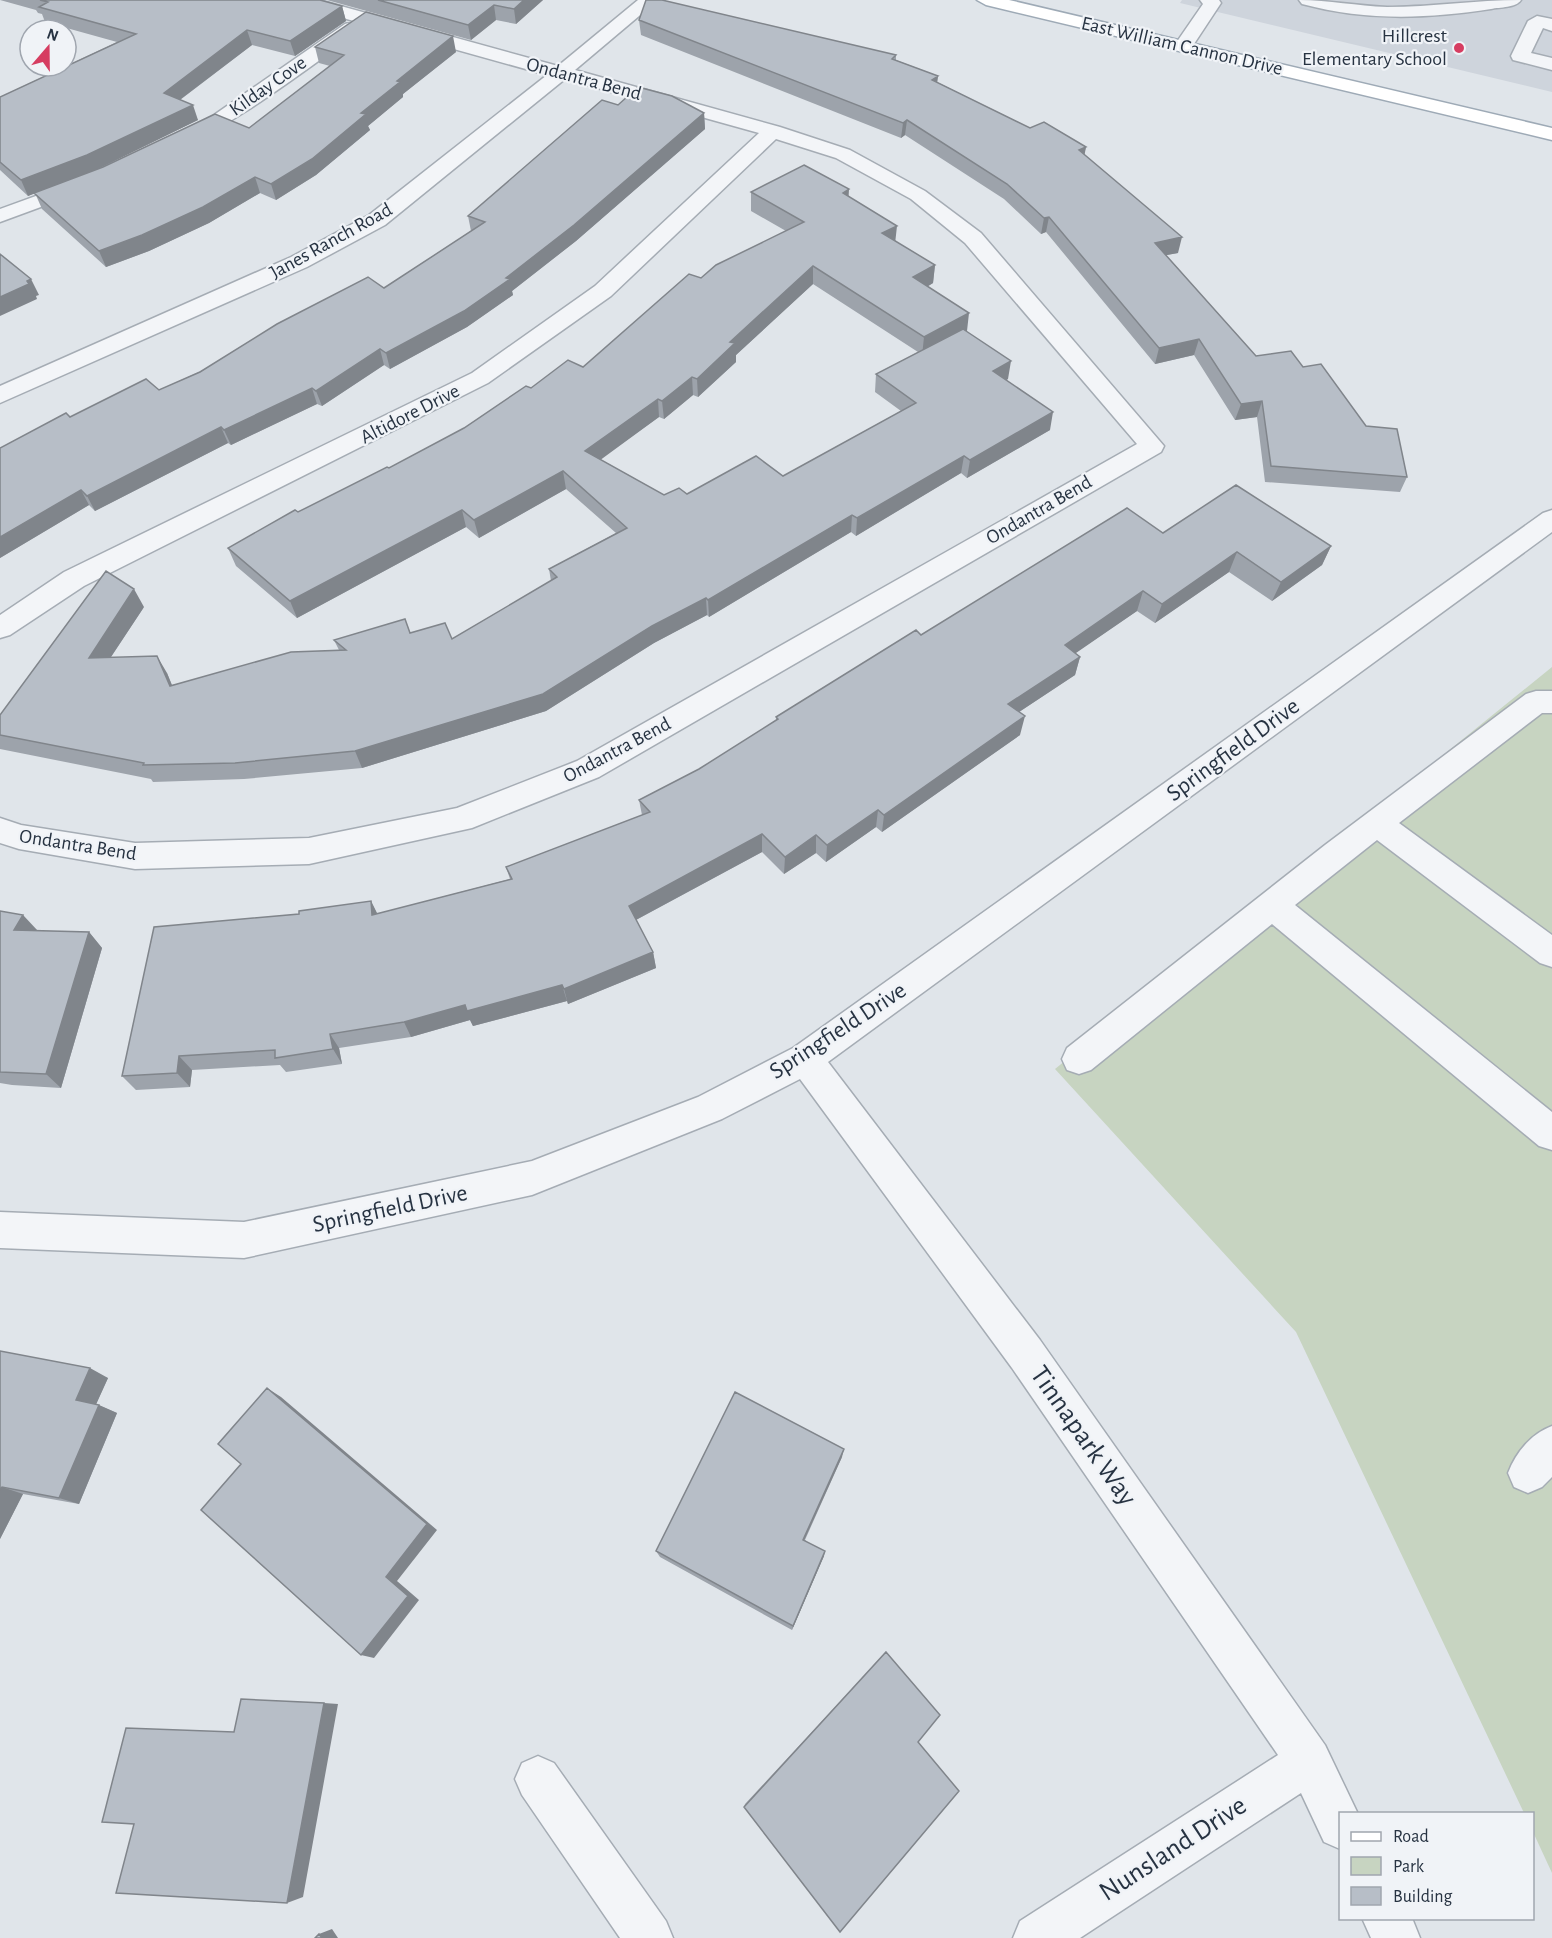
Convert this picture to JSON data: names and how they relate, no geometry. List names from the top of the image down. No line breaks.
{"streets":{"main road":["East William Cannon Drive"],"street":["Ondantra Bend","Kilday Cove","Janes Ranch Road","Altidore Drive","Springfield Drive","Tinnapark Way","Nunsland Drive"]},"crossings":[["Ondantra Bend","Kilday Cove"],["Ondantra Bend","Janes Ranch Road"],["Ondantra Bend","Altidore Drive"],["Springfield Drive","Tinnapark Way"],["Tinnapark Way","Nunsland Drive"]],"places":["Hillcrest Elementary School"],"legend":["Road","Park","Building"],"north":"top"}
